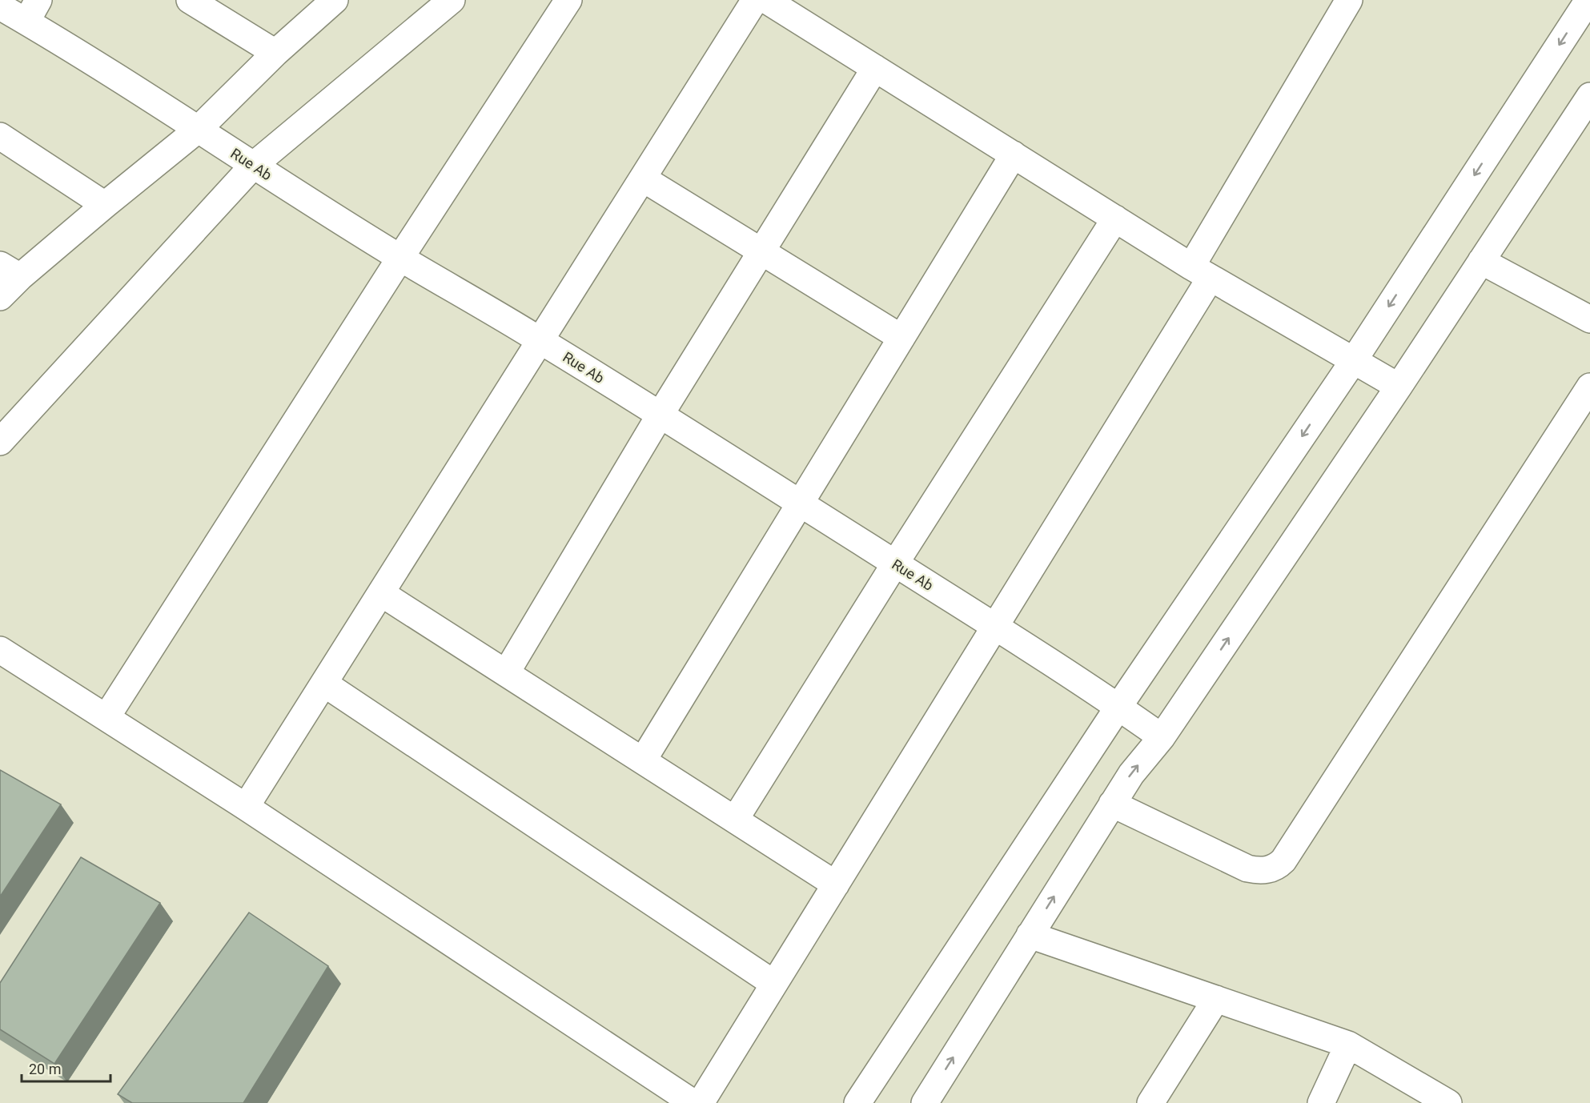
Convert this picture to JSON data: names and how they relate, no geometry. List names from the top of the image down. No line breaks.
{"streets":{"street":["Rue Ab"]},"scale_bar":"20 m"}
